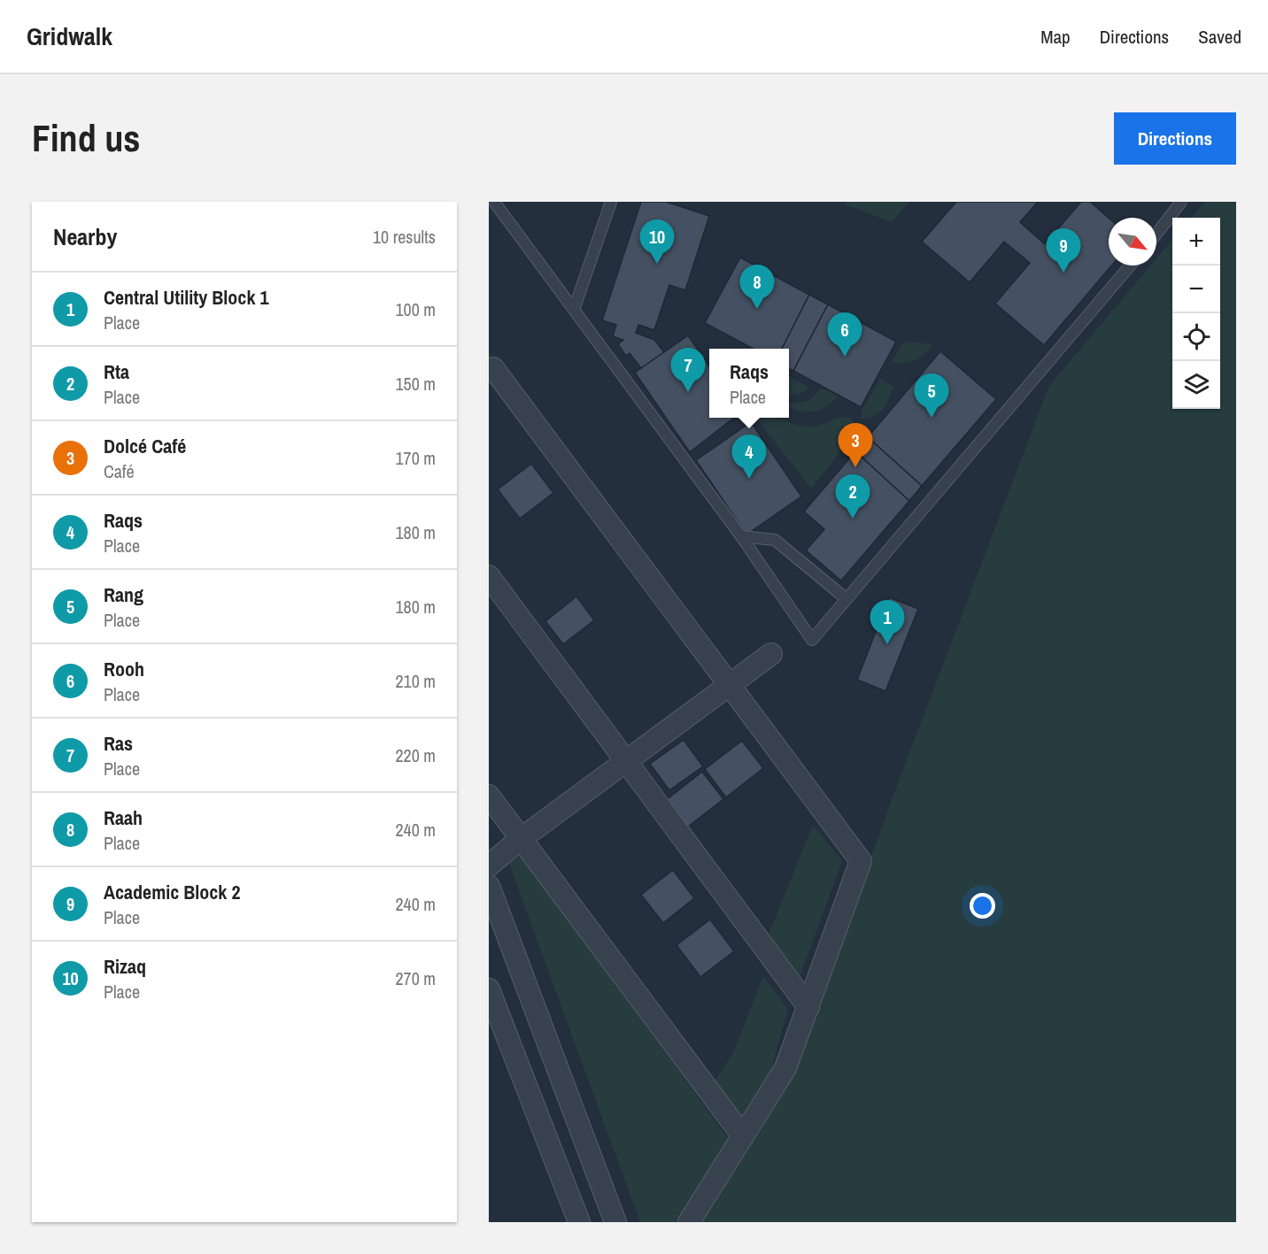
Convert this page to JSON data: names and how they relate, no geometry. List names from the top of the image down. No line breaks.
{"north":"bottom right","page":{"header":"Gridwalk","nav":["Map","Directions","Saved"],"buttons":"Directions","title":"Find us","heading":["Nearby","10 results"],"map_buttons":["+","−"],"pins":["10","9","8","6","7","5","3","4","2","1"],"list":[{"mark":"1","name":"Central Utility Block 1","note":"Place","value":"100 m"},{"mark":"2","name":"Rta","note":"Place","value":"150 m"},{"mark":"3","name":"Dolcé Café","note":"Café","value":"170 m"},{"mark":"4","name":"Raqs","note":"Place","value":"180 m"},{"mark":"5","name":"Rang","note":"Place","value":"180 m"},{"mark":"6","name":"Rooh","note":"Place","value":"210 m"},{"mark":"7","name":"Ras","note":"Place","value":"220 m"},{"mark":"8","name":"Raah","note":"Place","value":"240 m"},{"mark":"9","name":"Academic Block 2","note":"Place","value":"240 m"},{"mark":"10","name":"Rizaq","note":"Place","value":"270 m"}],"popup":["Raqs","Place"]}}
